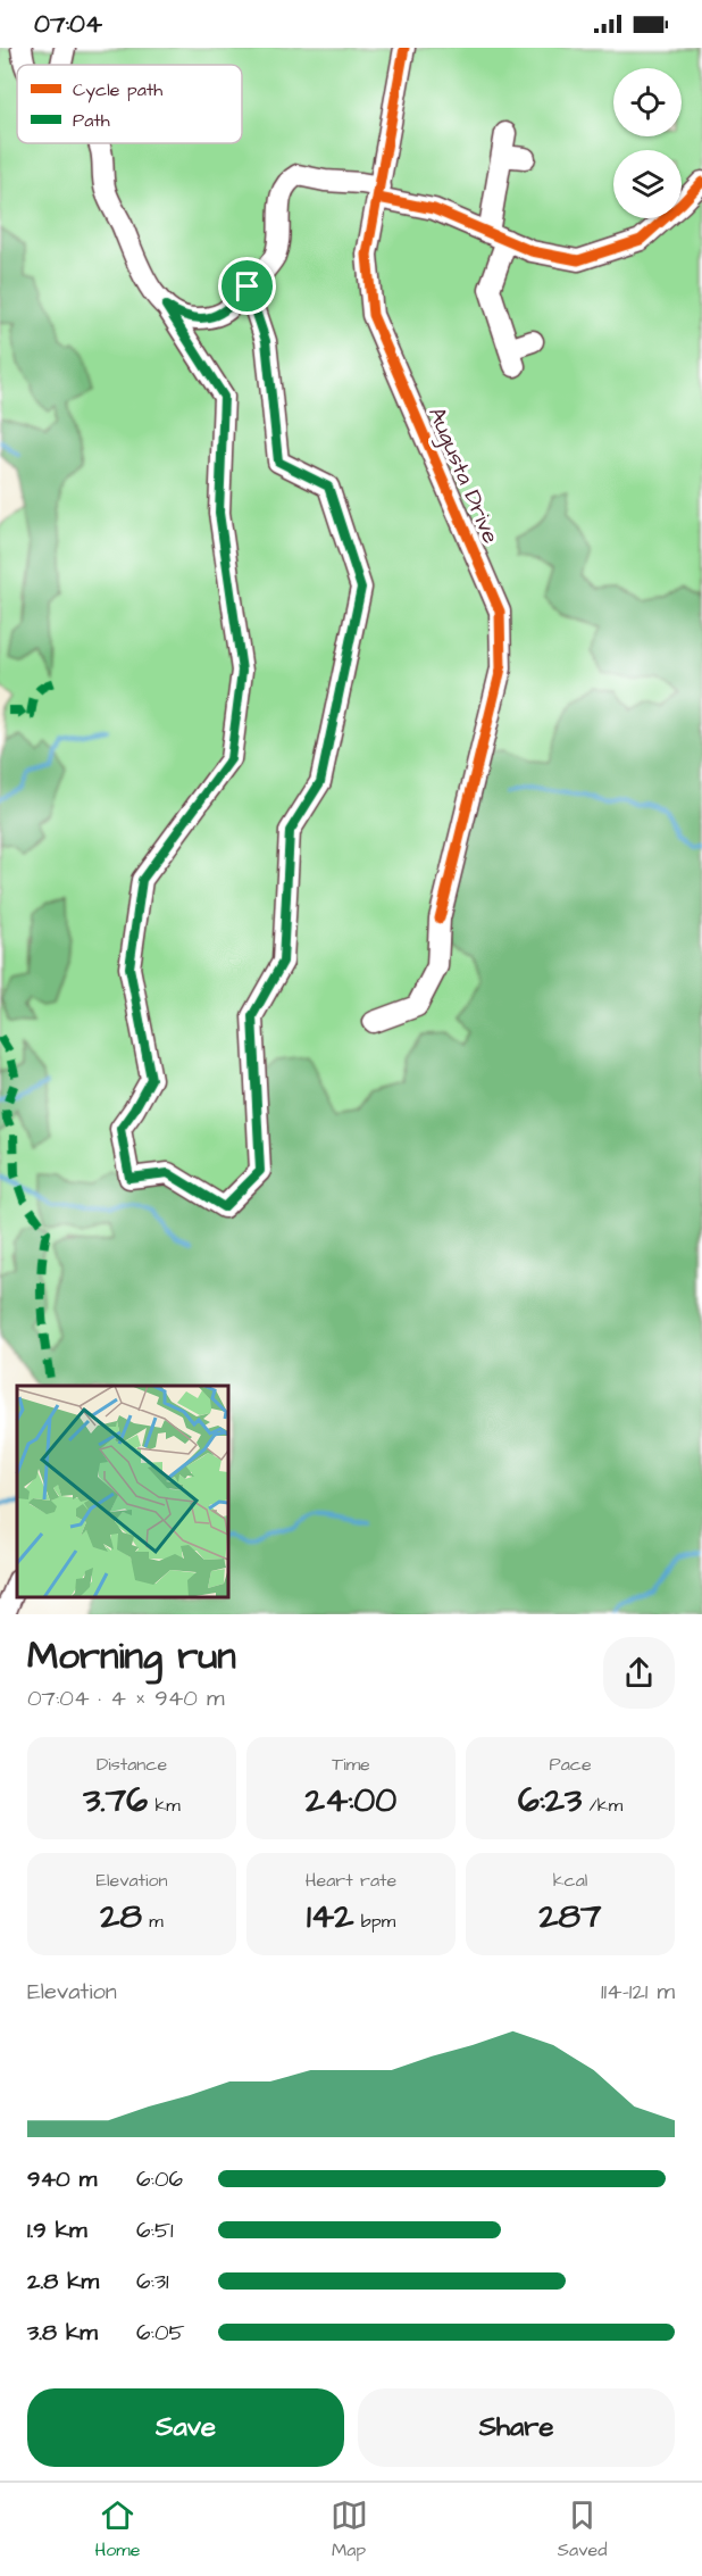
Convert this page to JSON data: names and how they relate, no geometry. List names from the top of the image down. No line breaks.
{"streets":{"street":["Augusta Drive"]},"legend":["Cycle path","Path"],"page":{"status":"07:04","heading":["Morning run","07:04 · 4 × 940 m"],"stats":[["Distance","3.76 km"],["Time","24:00"],["Pace","6:23 /km"],["Elevation","28 m"],["Heart rate","142 bpm"],["kcal","287"]],"chart":["Elevation","114–121 m"],"list":[{"name":"940 m","note":"6:06"},{"name":"1.9 km","note":"6:51"},{"name":"2.8 km","note":"6:31"},{"name":"3.8 km","note":"6:05"}],"buttons":["Save","Share"],"tabs":["Home","Map","Saved"]}}
